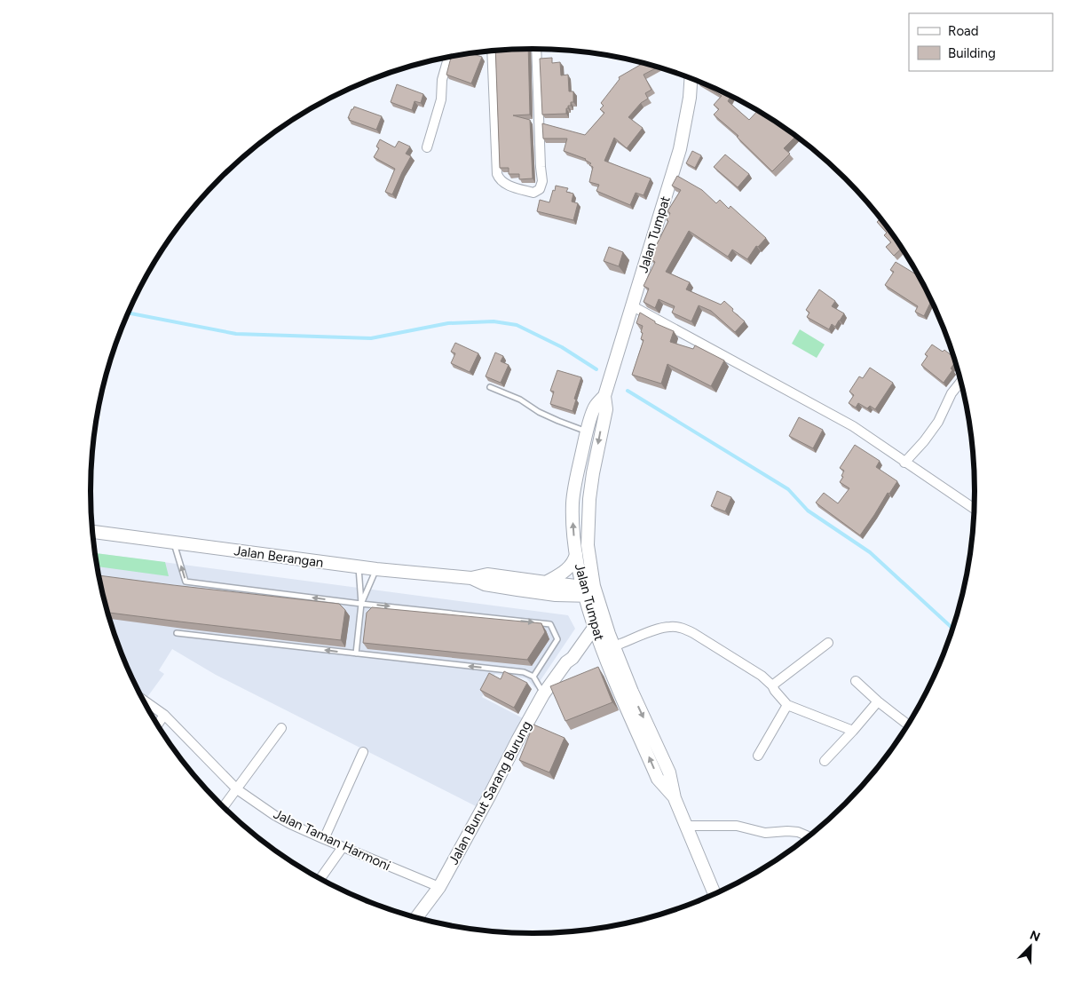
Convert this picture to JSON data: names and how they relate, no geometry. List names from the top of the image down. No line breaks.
{"streets":{"main road":["Jalan Tumpat","Jalan Berangan","Jalan Bunut Sarang Burung"],"street":["Jalan Taman Harmoni"]},"crossings":[["Jalan Tumpat","Jalan Berangan"],["Jalan Tumpat","Jalan Bunut Sarang Burung"],["Jalan Bunut Sarang Burung","Jalan Taman Harmoni"]],"legend":["Road","Building"],"north":"top right"}
